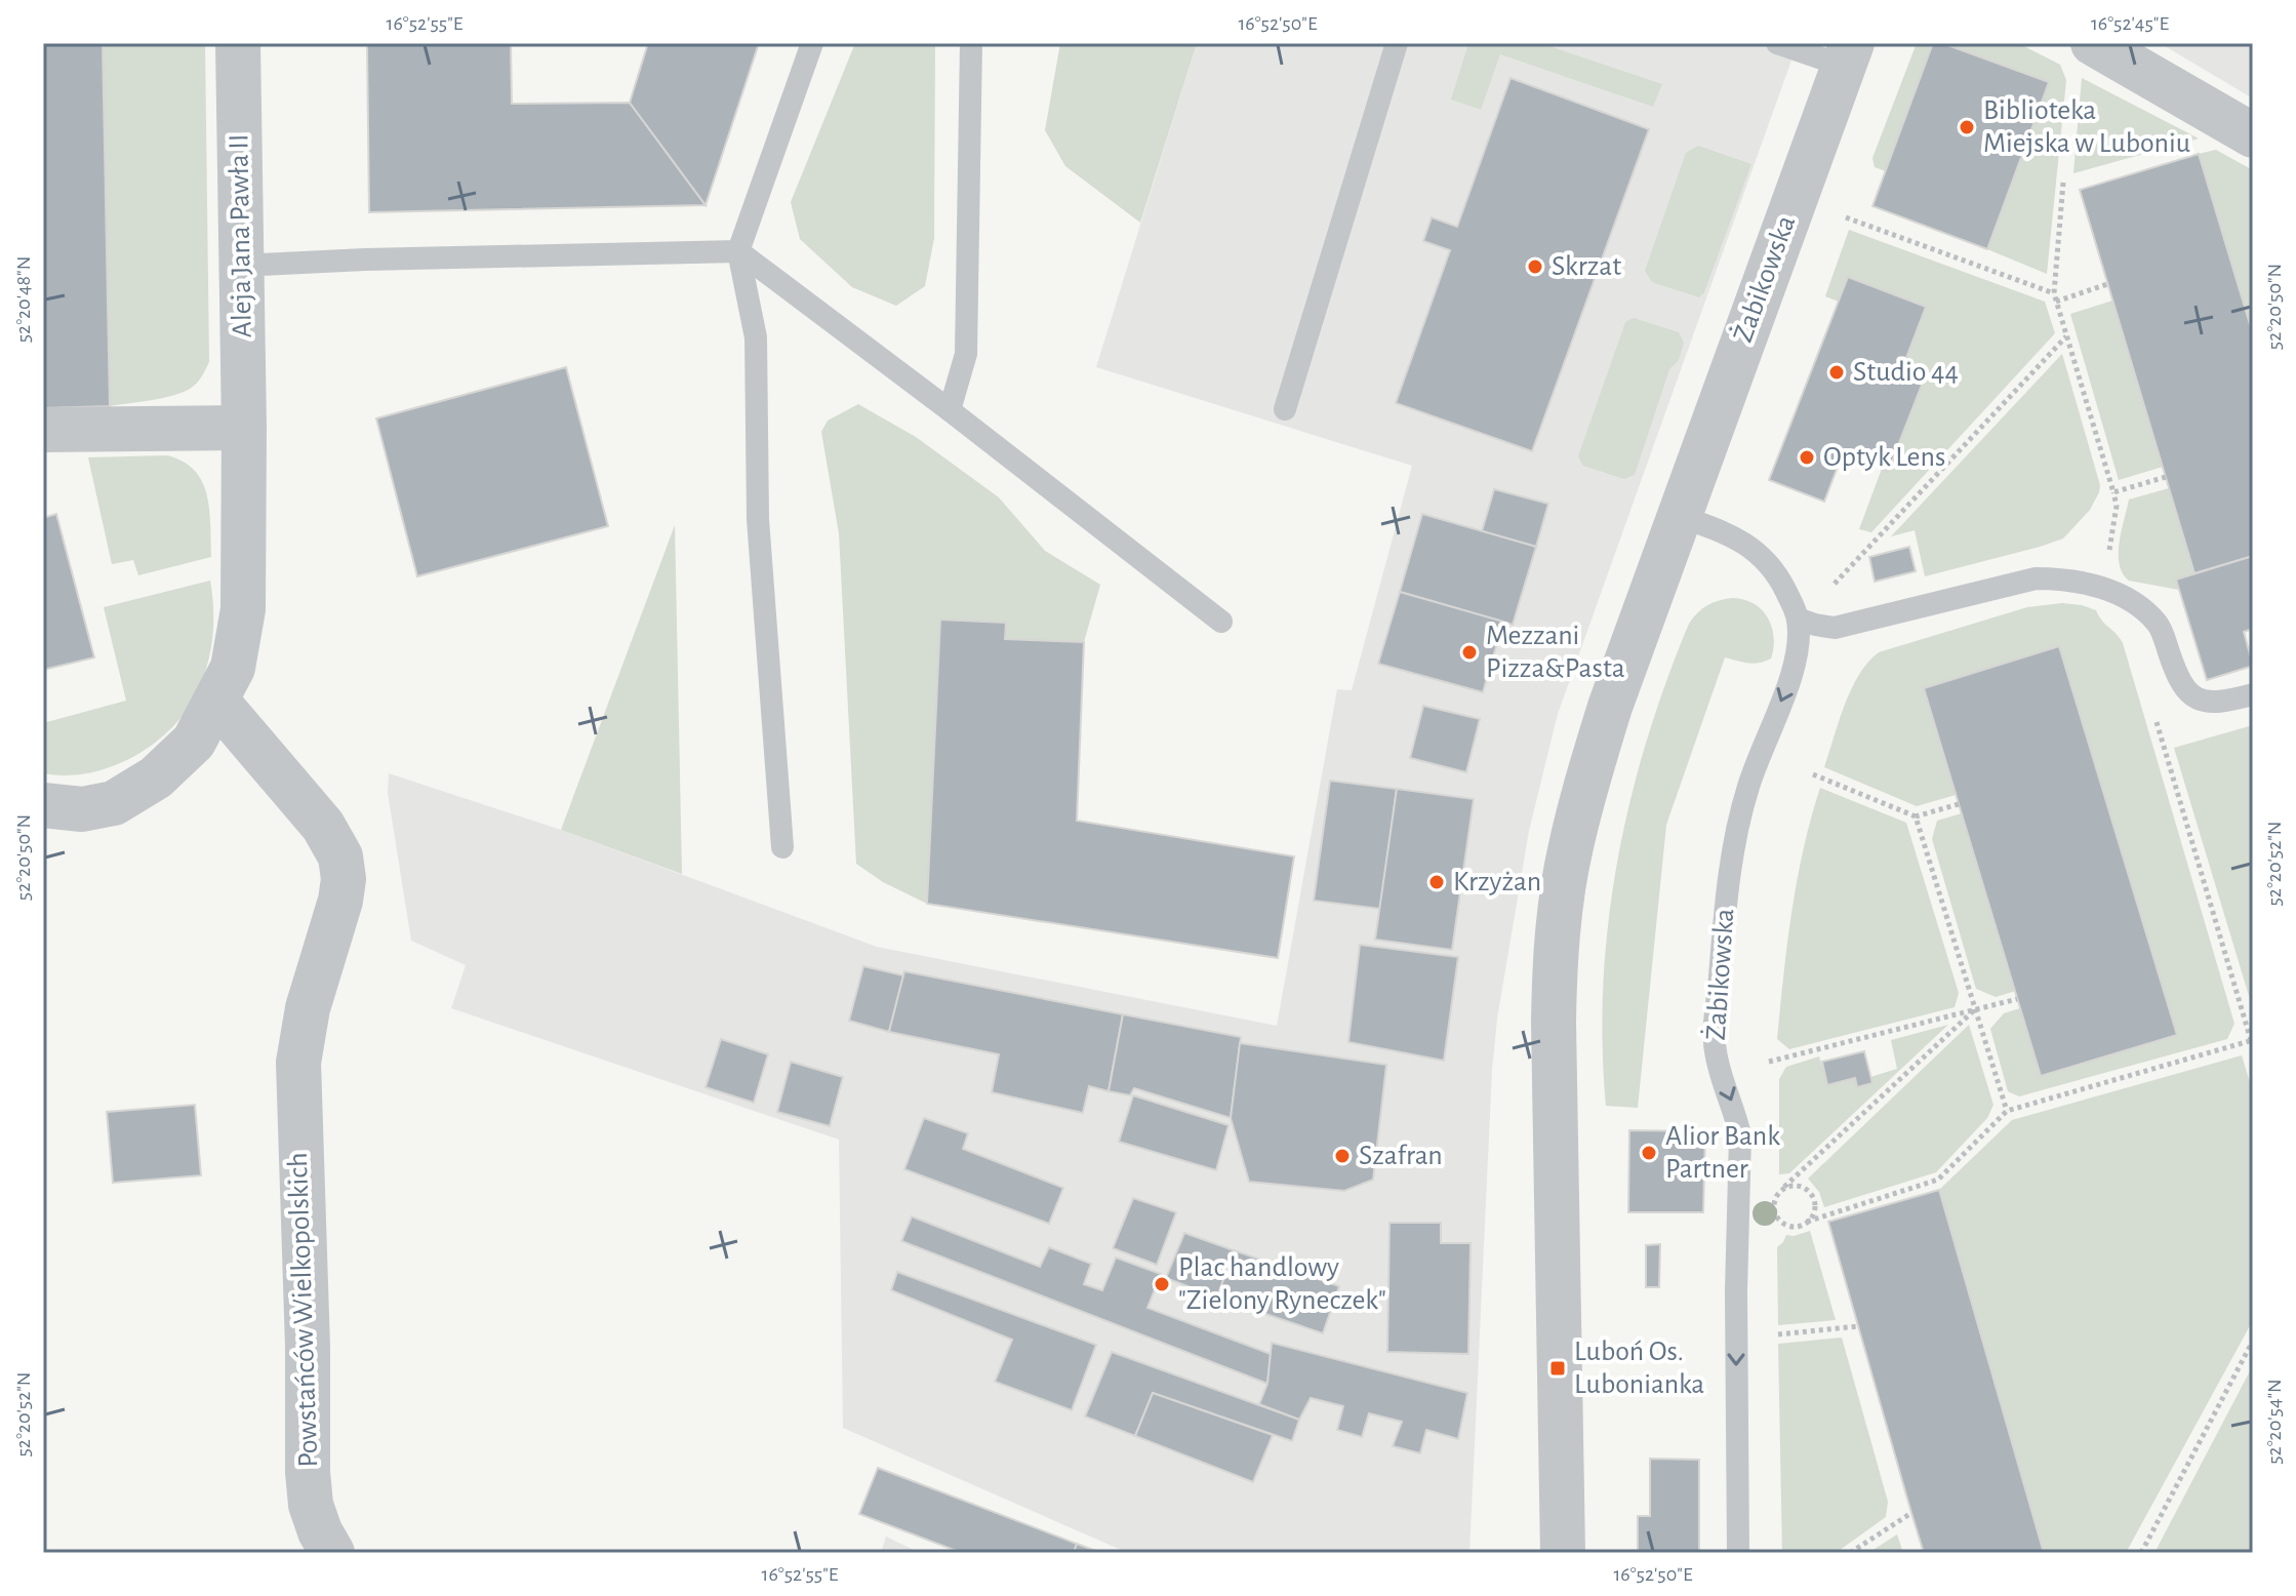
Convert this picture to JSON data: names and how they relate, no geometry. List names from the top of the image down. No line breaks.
{"streets":{"street":["Aleja Jana Pawła II","Żabikowska","Powstańców Wielkopolskich"]},"crossings":[["Aleja Jana Pawła II","Powstańców Wielkopolskich"]],"places":{"other":["Biblioteka Miejska w Luboniu","Skrzat","Studio 44","Optyk Lens","Mezzani Pizza&Pasta","Krzyżan","Alior Bank Partner","Szafran","Plac handlowy \"Zielony Ryneczek\""],"transit":["Luboń Os. Lubonianka"]},"coordinates":["16°52'55\"E","16°52'50\"E","16°52'45\"E","52°20'48\"N","52°20'50\"N","52°20'52\"N","52°20'54\"N"]}
